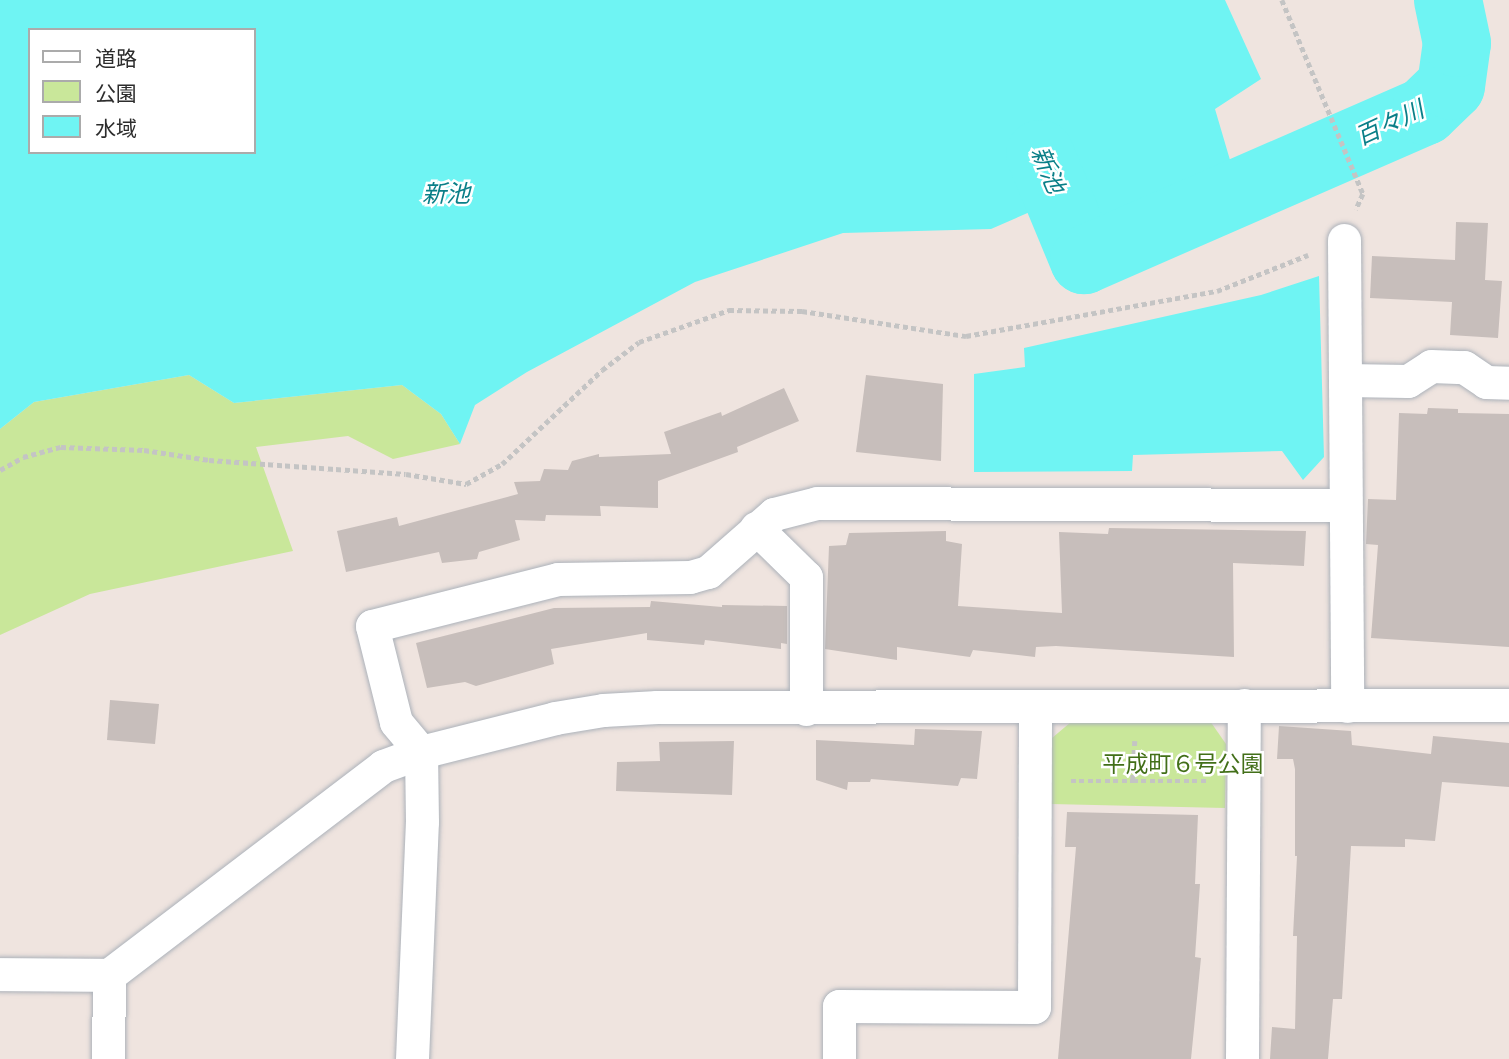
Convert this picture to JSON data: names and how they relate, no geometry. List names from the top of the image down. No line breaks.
{"water":["百々川","新池"],"parks":["平成町６号公園"],"legend":["道路","公園","水域"]}
